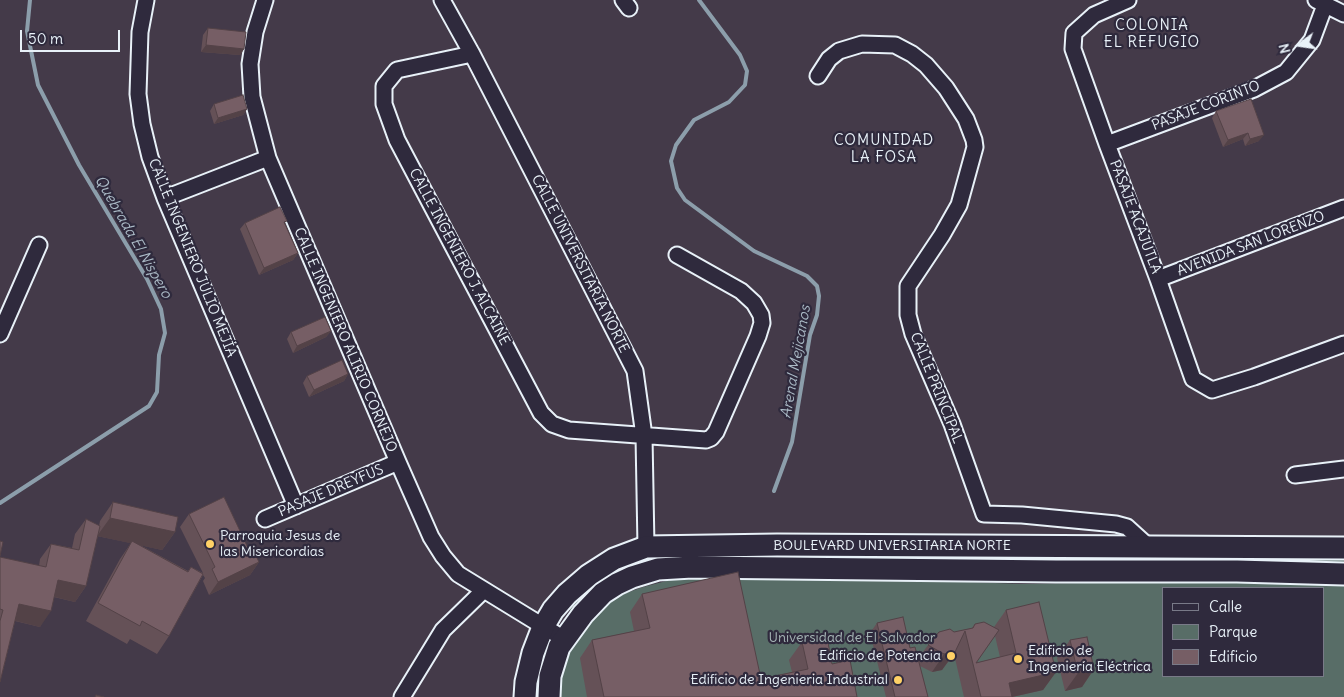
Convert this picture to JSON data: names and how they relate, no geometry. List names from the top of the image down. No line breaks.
{"streets":{"main road":["BOULEVARD UNIVERSITARIA NORTE"],"street":["PASAJE CORINTO","PASAJE ACAJUTLA","AVENIDA SAN LORENZO","CALLE INGENIERO J. ALCAINE","CALLE INGENIERO JULIO MEJÍA","CALLE UNIVERSITARIA NORTE","CALLE INGENIERO ALIRIO CORNEJO","CALLE PRINCIPAL","PASAJE DREYFUS"]},"crossings":[["PASAJE CORINTO","PASAJE ACAJUTLA"],["PASAJE ACAJUTLA","AVENIDA SAN LORENZO"],["CALLE INGENIERO J. ALCAINE","CALLE UNIVERSITARIA NORTE"],["CALLE INGENIERO JULIO MEJÍA","PASAJE DREYFUS"],["CALLE UNIVERSITARIA NORTE","BOULEVARD UNIVERSITARIA NORTE"],["CALLE INGENIERO ALIRIO CORNEJO","PASAJE DREYFUS"],["CALLE INGENIERO ALIRIO CORNEJO","BOULEVARD UNIVERSITARIA NORTE"],["CALLE PRINCIPAL","BOULEVARD UNIVERSITARIA NORTE"]],"districts":["COLONIA EL REFUGIO","COMUNIDAD LA FOSA"],"water":["Quebrada El Nispero","Arenal Mejicanos"],"parks":["Universidad de El Salvador"],"places":["Parroquia Jesus de las Misericordias","Edificio de Potencia","Edificio de Ingeniería Eléctrica","Edificio de Ingenieria Industrial"],"legend":["Calle","Parque","Edificio"],"scale_bar":"50 m","north":"left"}
